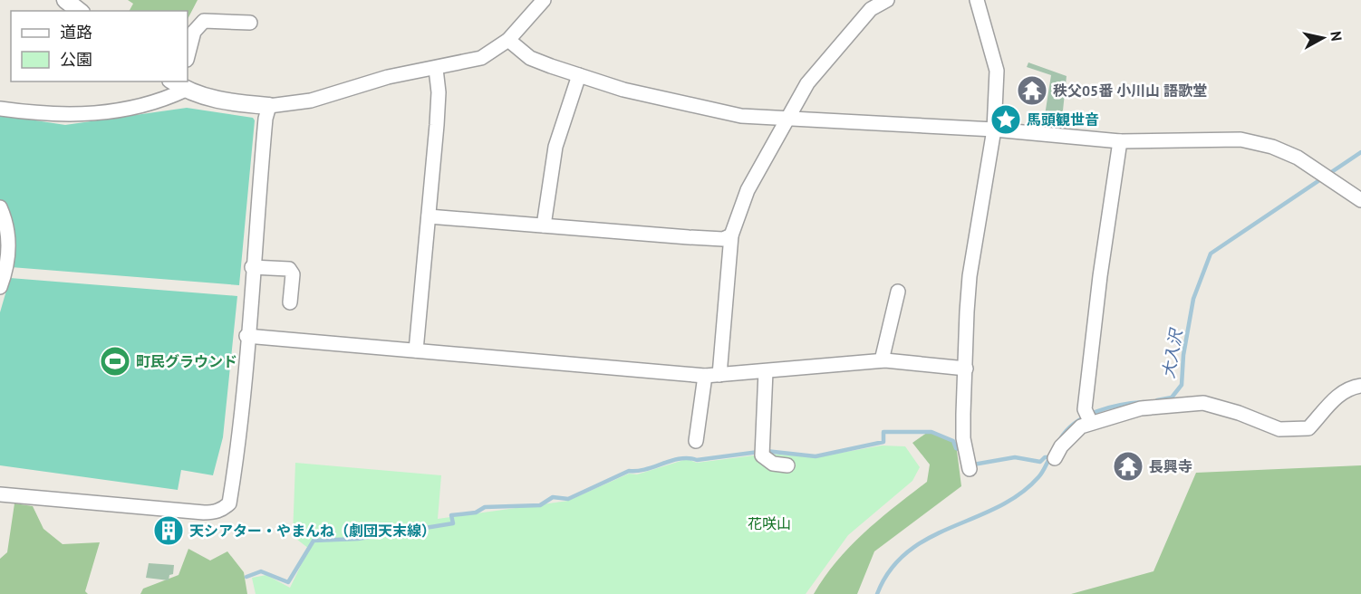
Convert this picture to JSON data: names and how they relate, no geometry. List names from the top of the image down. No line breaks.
{"water":["大入沢"],"parks":["花咲山"],"places":{"temple":["秩父05番 小川山 語歌堂","長興寺"],"place":["馬頭観世音"],"sports":["町民グラウンド"],"building":["天シアター・やまんね（劇団天末線）"]},"legend":["道路","公園"],"north":"right"}
